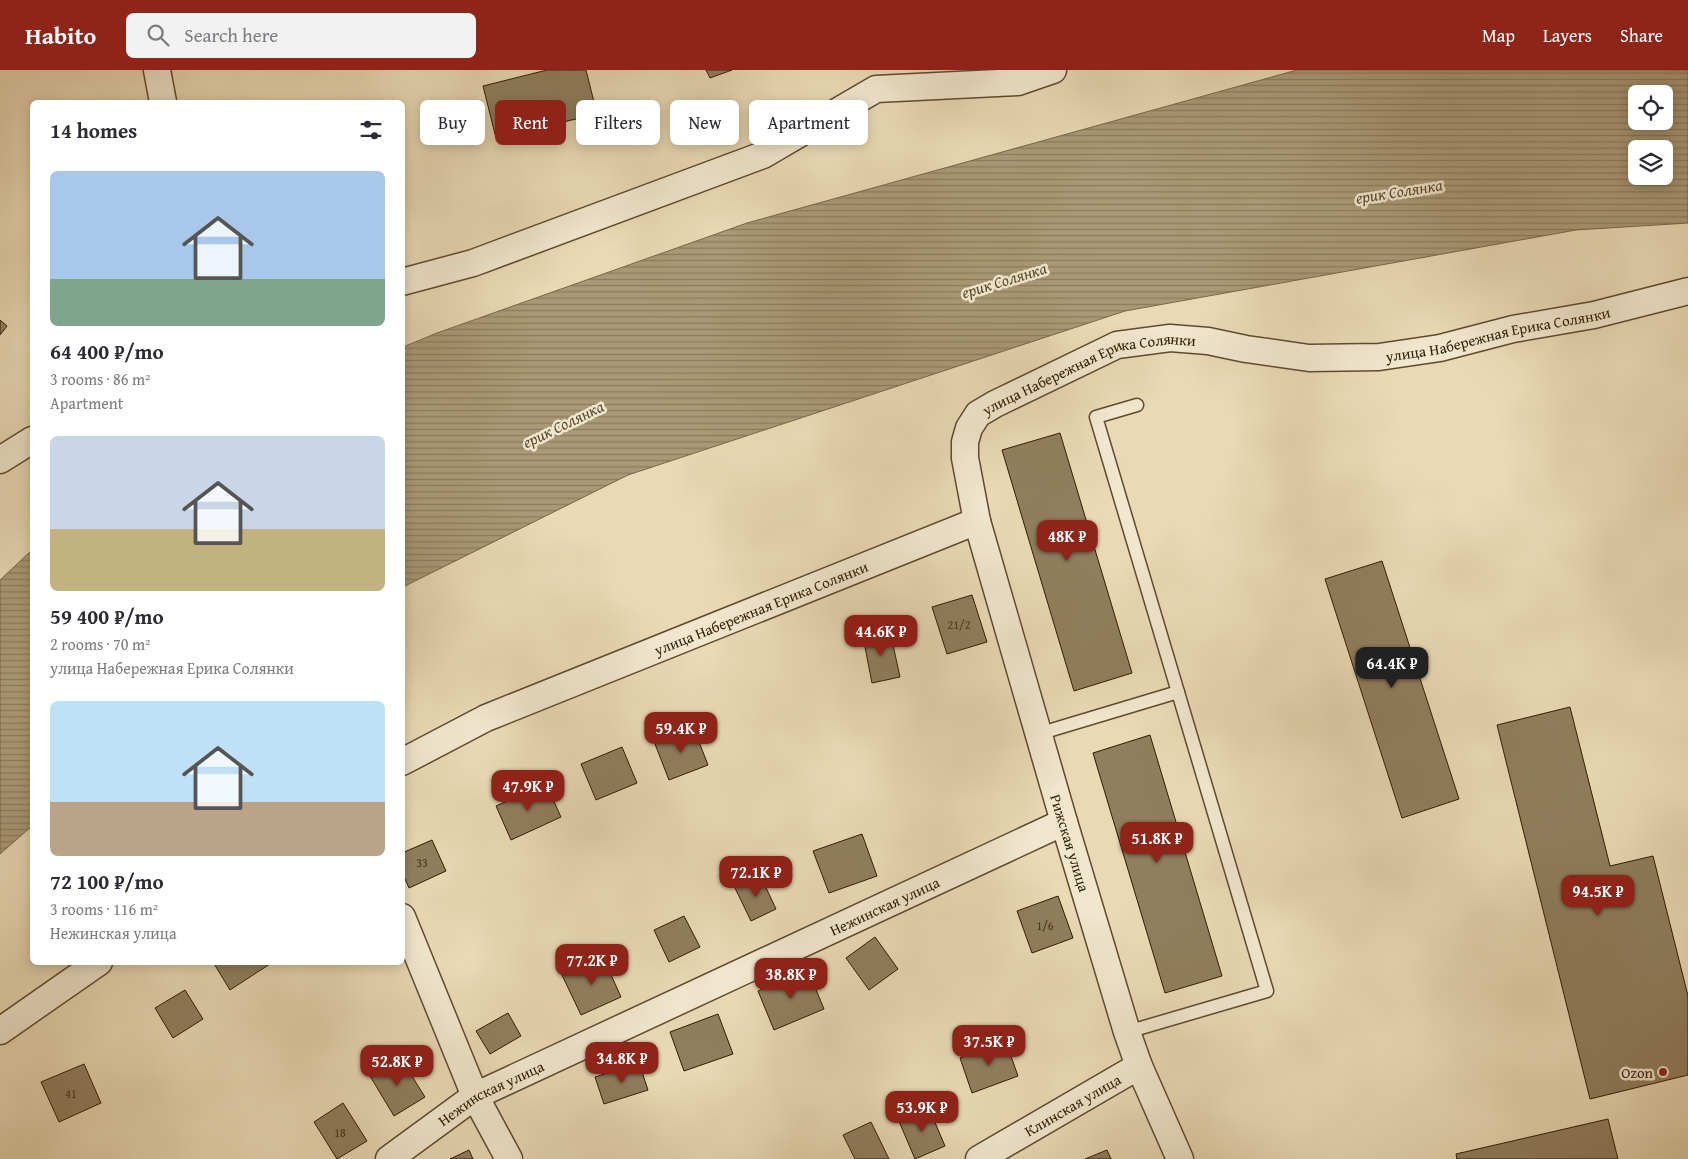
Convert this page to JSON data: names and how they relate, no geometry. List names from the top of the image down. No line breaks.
{"streets":{"street":["улица Набережная Ерика Солянки","Рижская улица","Нежинская улица","Клинская улица"]},"crossings":[["улица Набережная Ерика Солянки","Рижская улица"],["Рижская улица","Нежинская улица"],["Рижская улица","Клинская улица"]],"water":["ерик Солянка"],"places":["Ozon"],"house_numbers":["21/2","33","1/6","41","18"],"page":{"header":"Habito","search":"Search here","nav":["Map","Layers","Share"],"chip":["Buy","Rent","Filters","New","Apartment"],"heading":"14 homes","list":[{"name":"64 400 ₽/mo","note":"3 rooms · 86 m² · Apartment"},{"name":"59 400 ₽/mo","note":"2 rooms · 70 m² · улица Набережная Ерика Солянки"},{"name":"72 100 ₽/mo","note":"3 rooms · 116 m² · Нежинская улица"}],"price":["48K ₽","44.6K ₽","64.4K ₽","59.4K ₽","47.9K ₽","51.8K ₽","72.1K ₽","94.5K ₽","77.2K ₽","38.8K ₽","37.5K ₽","34.8K ₽","52.8K ₽","53.9K ₽"]}}
